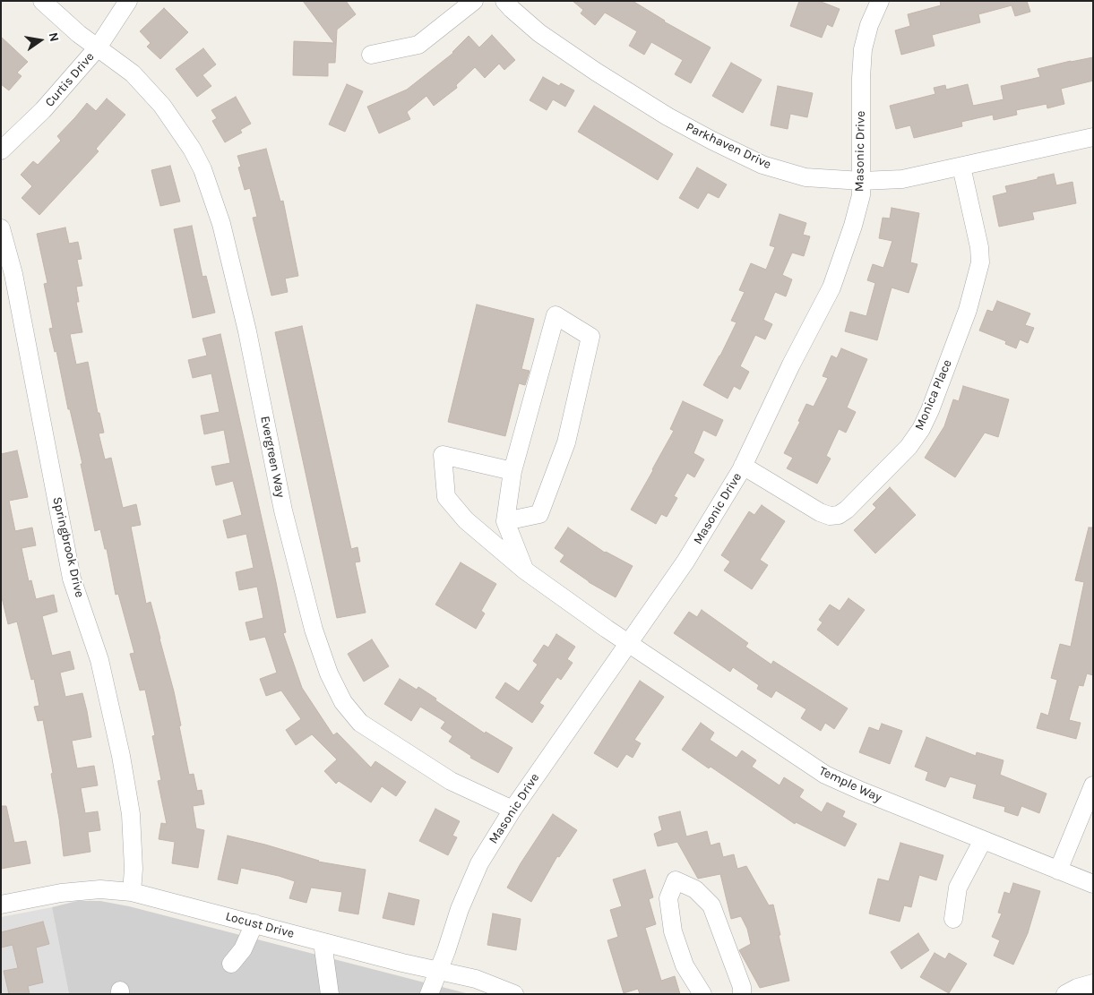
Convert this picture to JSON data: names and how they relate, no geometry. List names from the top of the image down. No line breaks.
{"streets":{"street":["Curtis Drive","Parkhaven Drive","Masonic Drive","Monica Place","Evergreen Way","Springbrook Drive","Temple Way","Locust Drive"]},"crossings":[["Curtis Drive","Evergreen Way"],["Parkhaven Drive","Masonic Drive"],["Parkhaven Drive","Monica Place"],["Masonic Drive","Monica Place"],["Masonic Drive","Evergreen Way"],["Masonic Drive","Temple Way"],["Masonic Drive","Locust Drive"],["Springbrook Drive","Locust Drive"]],"north":"right"}
